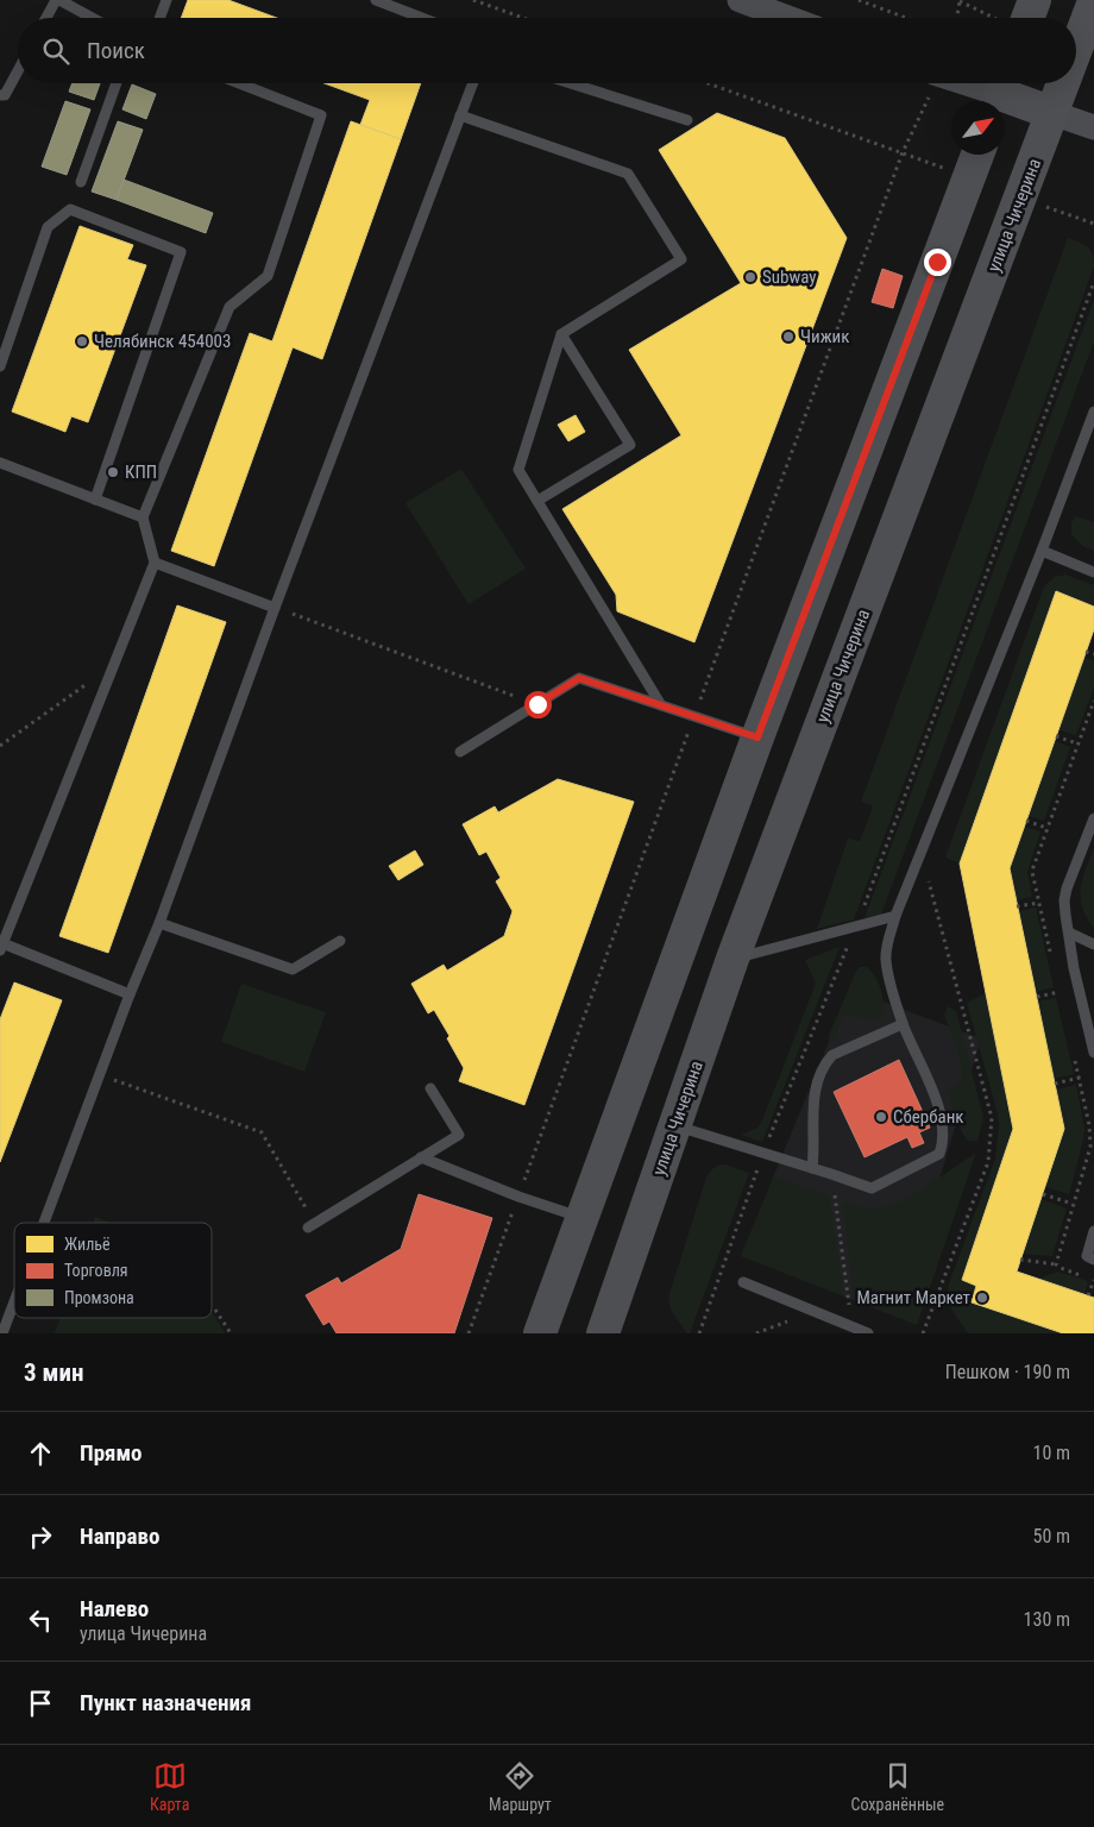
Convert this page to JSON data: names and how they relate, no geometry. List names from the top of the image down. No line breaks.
{"streets":{"main road":["улица Чичерина"]},"places":["Subway","Чижик","Челябинск 454003","КПП","Сбербанк","Магнит Маркет"],"legend":["Жильё","Торговля","Промзона"],"north":"top right","page":{"search":"Поиск","heading":["3 мин","Пешком · 190 m"],"list":[["Прямо","10 m"],["Направо","50 m"],["Налево","улица Чичерина","130 m"],"Пункт назначения"],"nav":["Карта","Маршрут","Сохранённые"]}}
